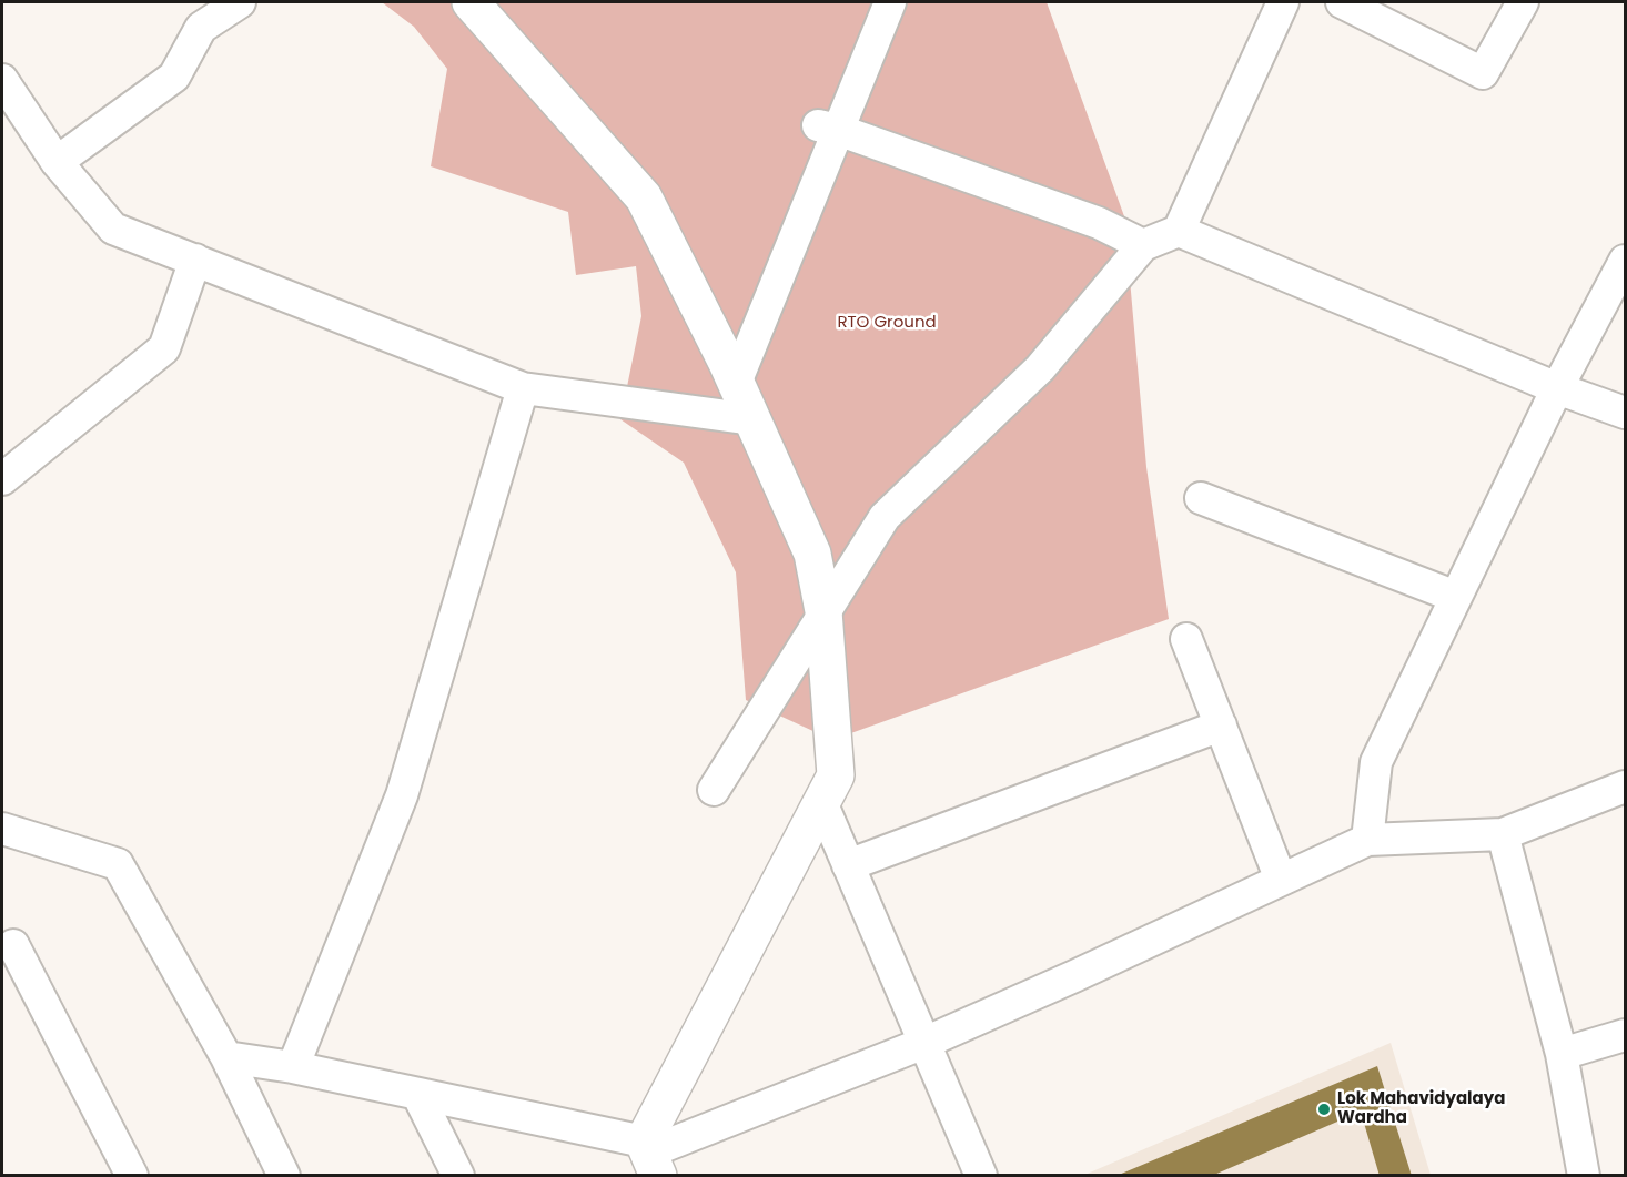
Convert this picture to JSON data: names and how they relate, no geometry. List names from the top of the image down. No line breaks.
{"parks":["RTO Ground"],"places":["Lok Mahavidyalaya Wardha"]}
